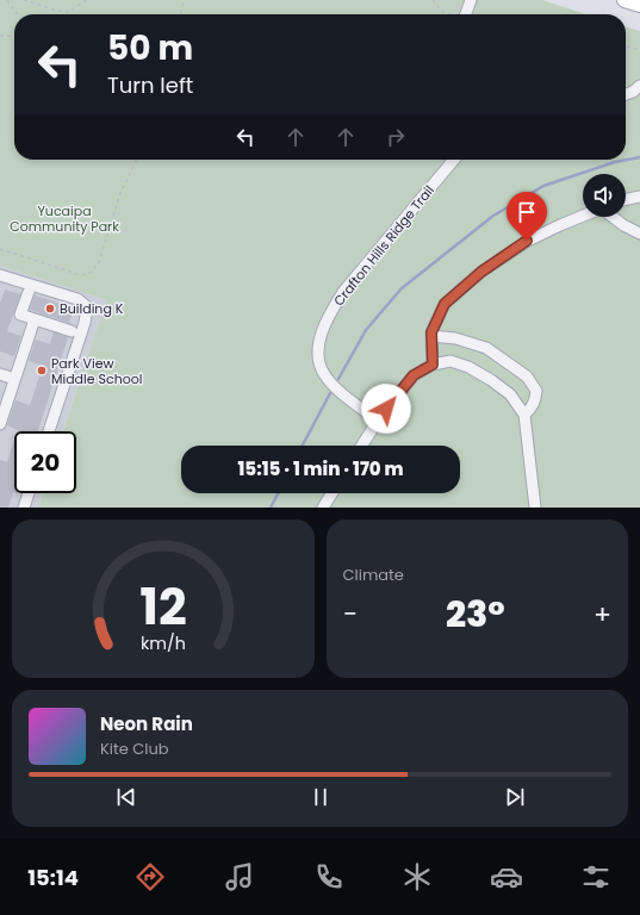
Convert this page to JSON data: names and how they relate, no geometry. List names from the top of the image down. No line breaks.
{"streets":{"street":["Crafton Hills Ridge Trail"]},"parks":["Yucaipa Community Park"],"places":["Building K","Park View Middle School"],"page":{"turn":["50 m","Turn left"],"limit":"20","trip":"15:15 · 1 min · 170 m","tile":"Climate","heat":["−","23°","+"],"song":["Neon Rain","Kite Club"],"tabs":"15:14","gauge":["12","km/h"]}}
